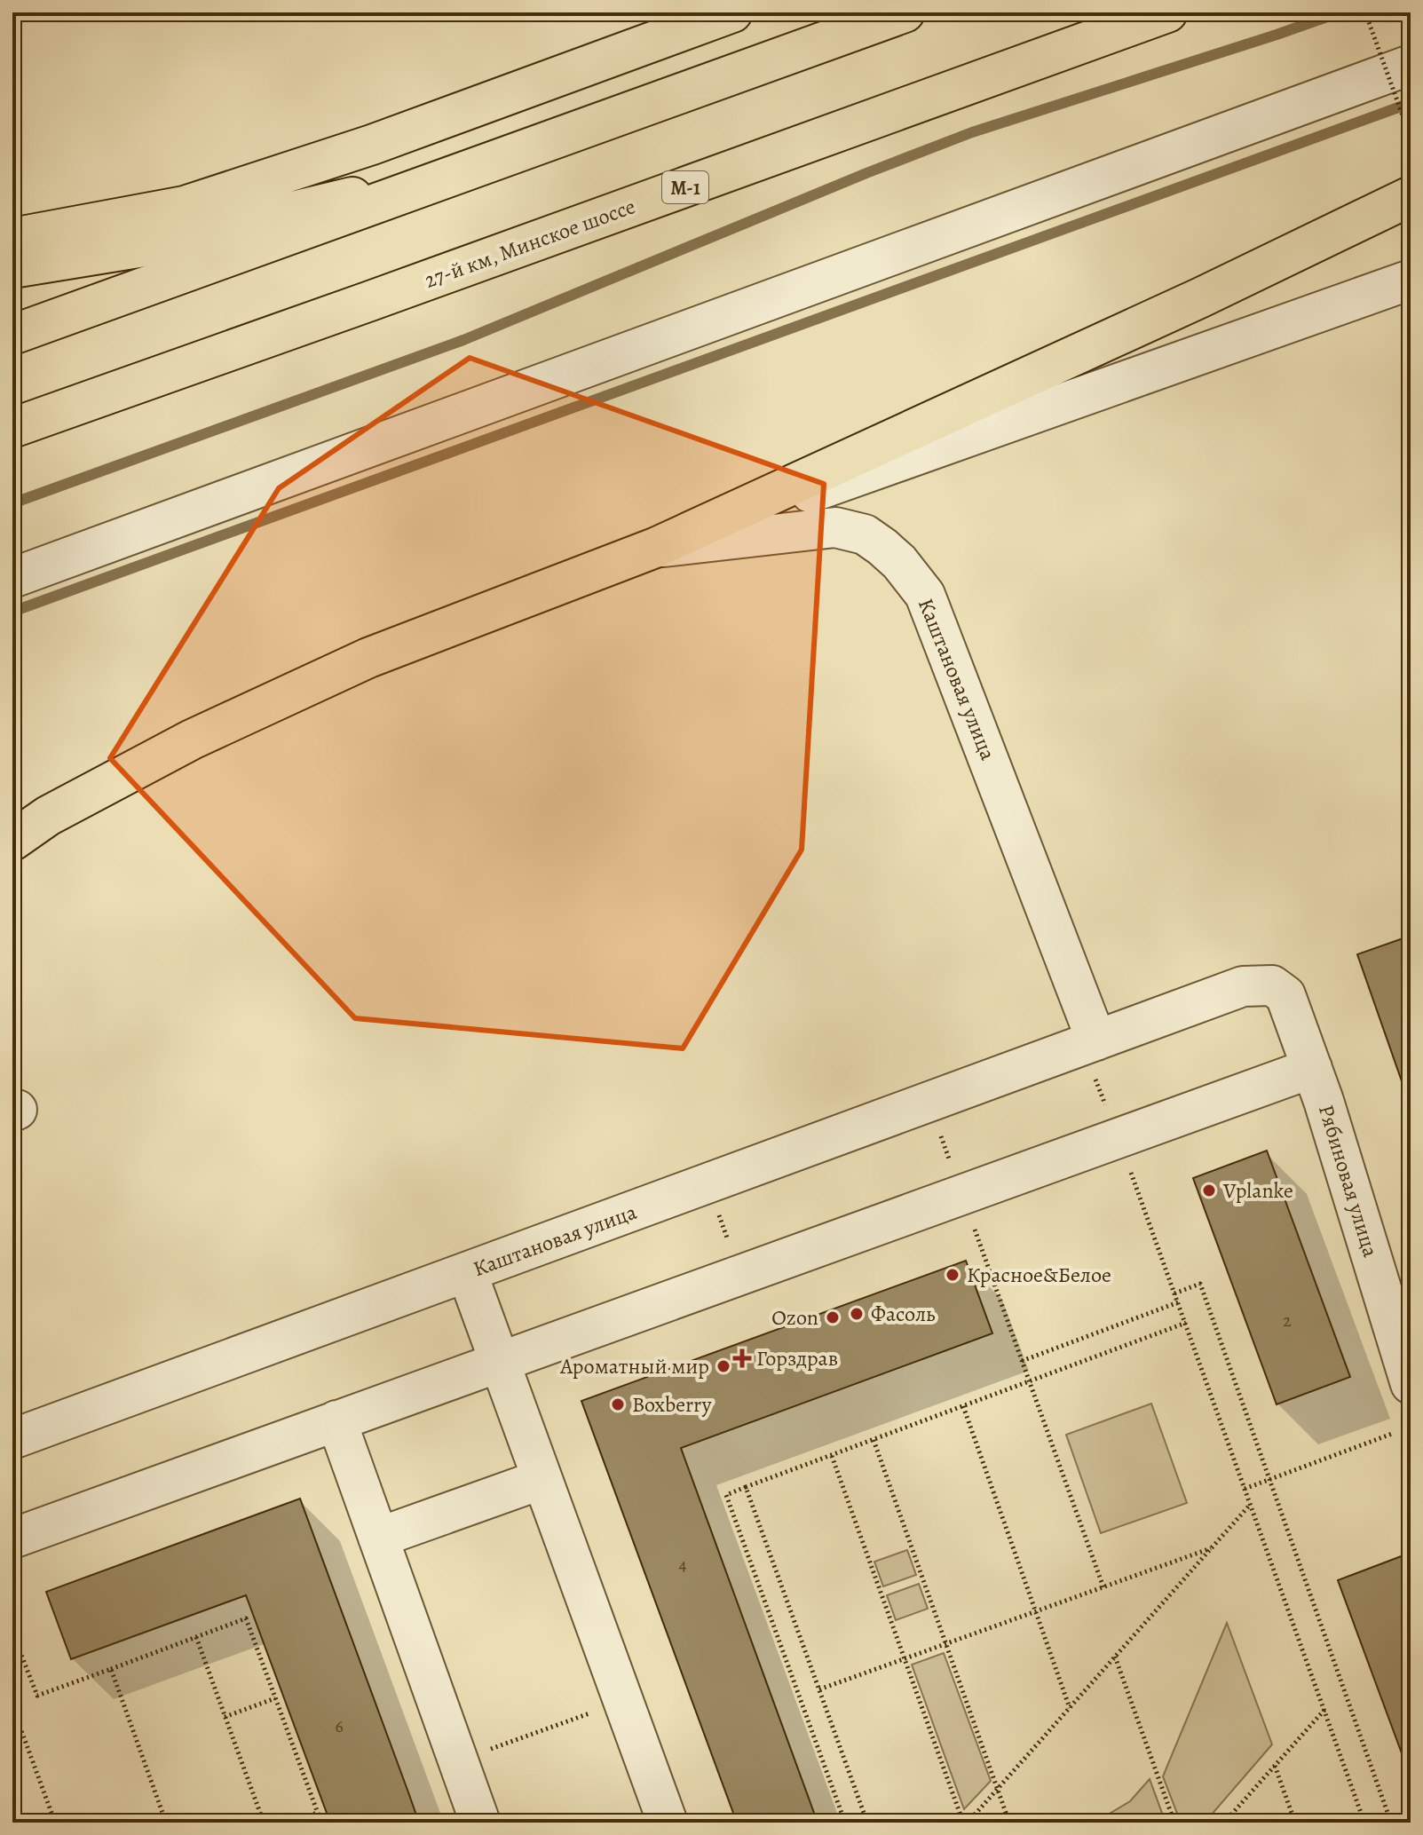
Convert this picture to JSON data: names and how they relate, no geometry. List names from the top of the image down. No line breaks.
{"streets":{"main road":["М-1","27-й км, Минское шоссе"],"street":["Каштановая улица","Рябиновая улица"]},"crossings":[["Каштановая улица","Рябиновая улица"]],"places":{"other":["Vplanke","Красное&Белое","Фасоль","Ozon","Ароматный мир","Boxberry"],"health":["Горздрав"]},"house_numbers":["2","4","6"]}
